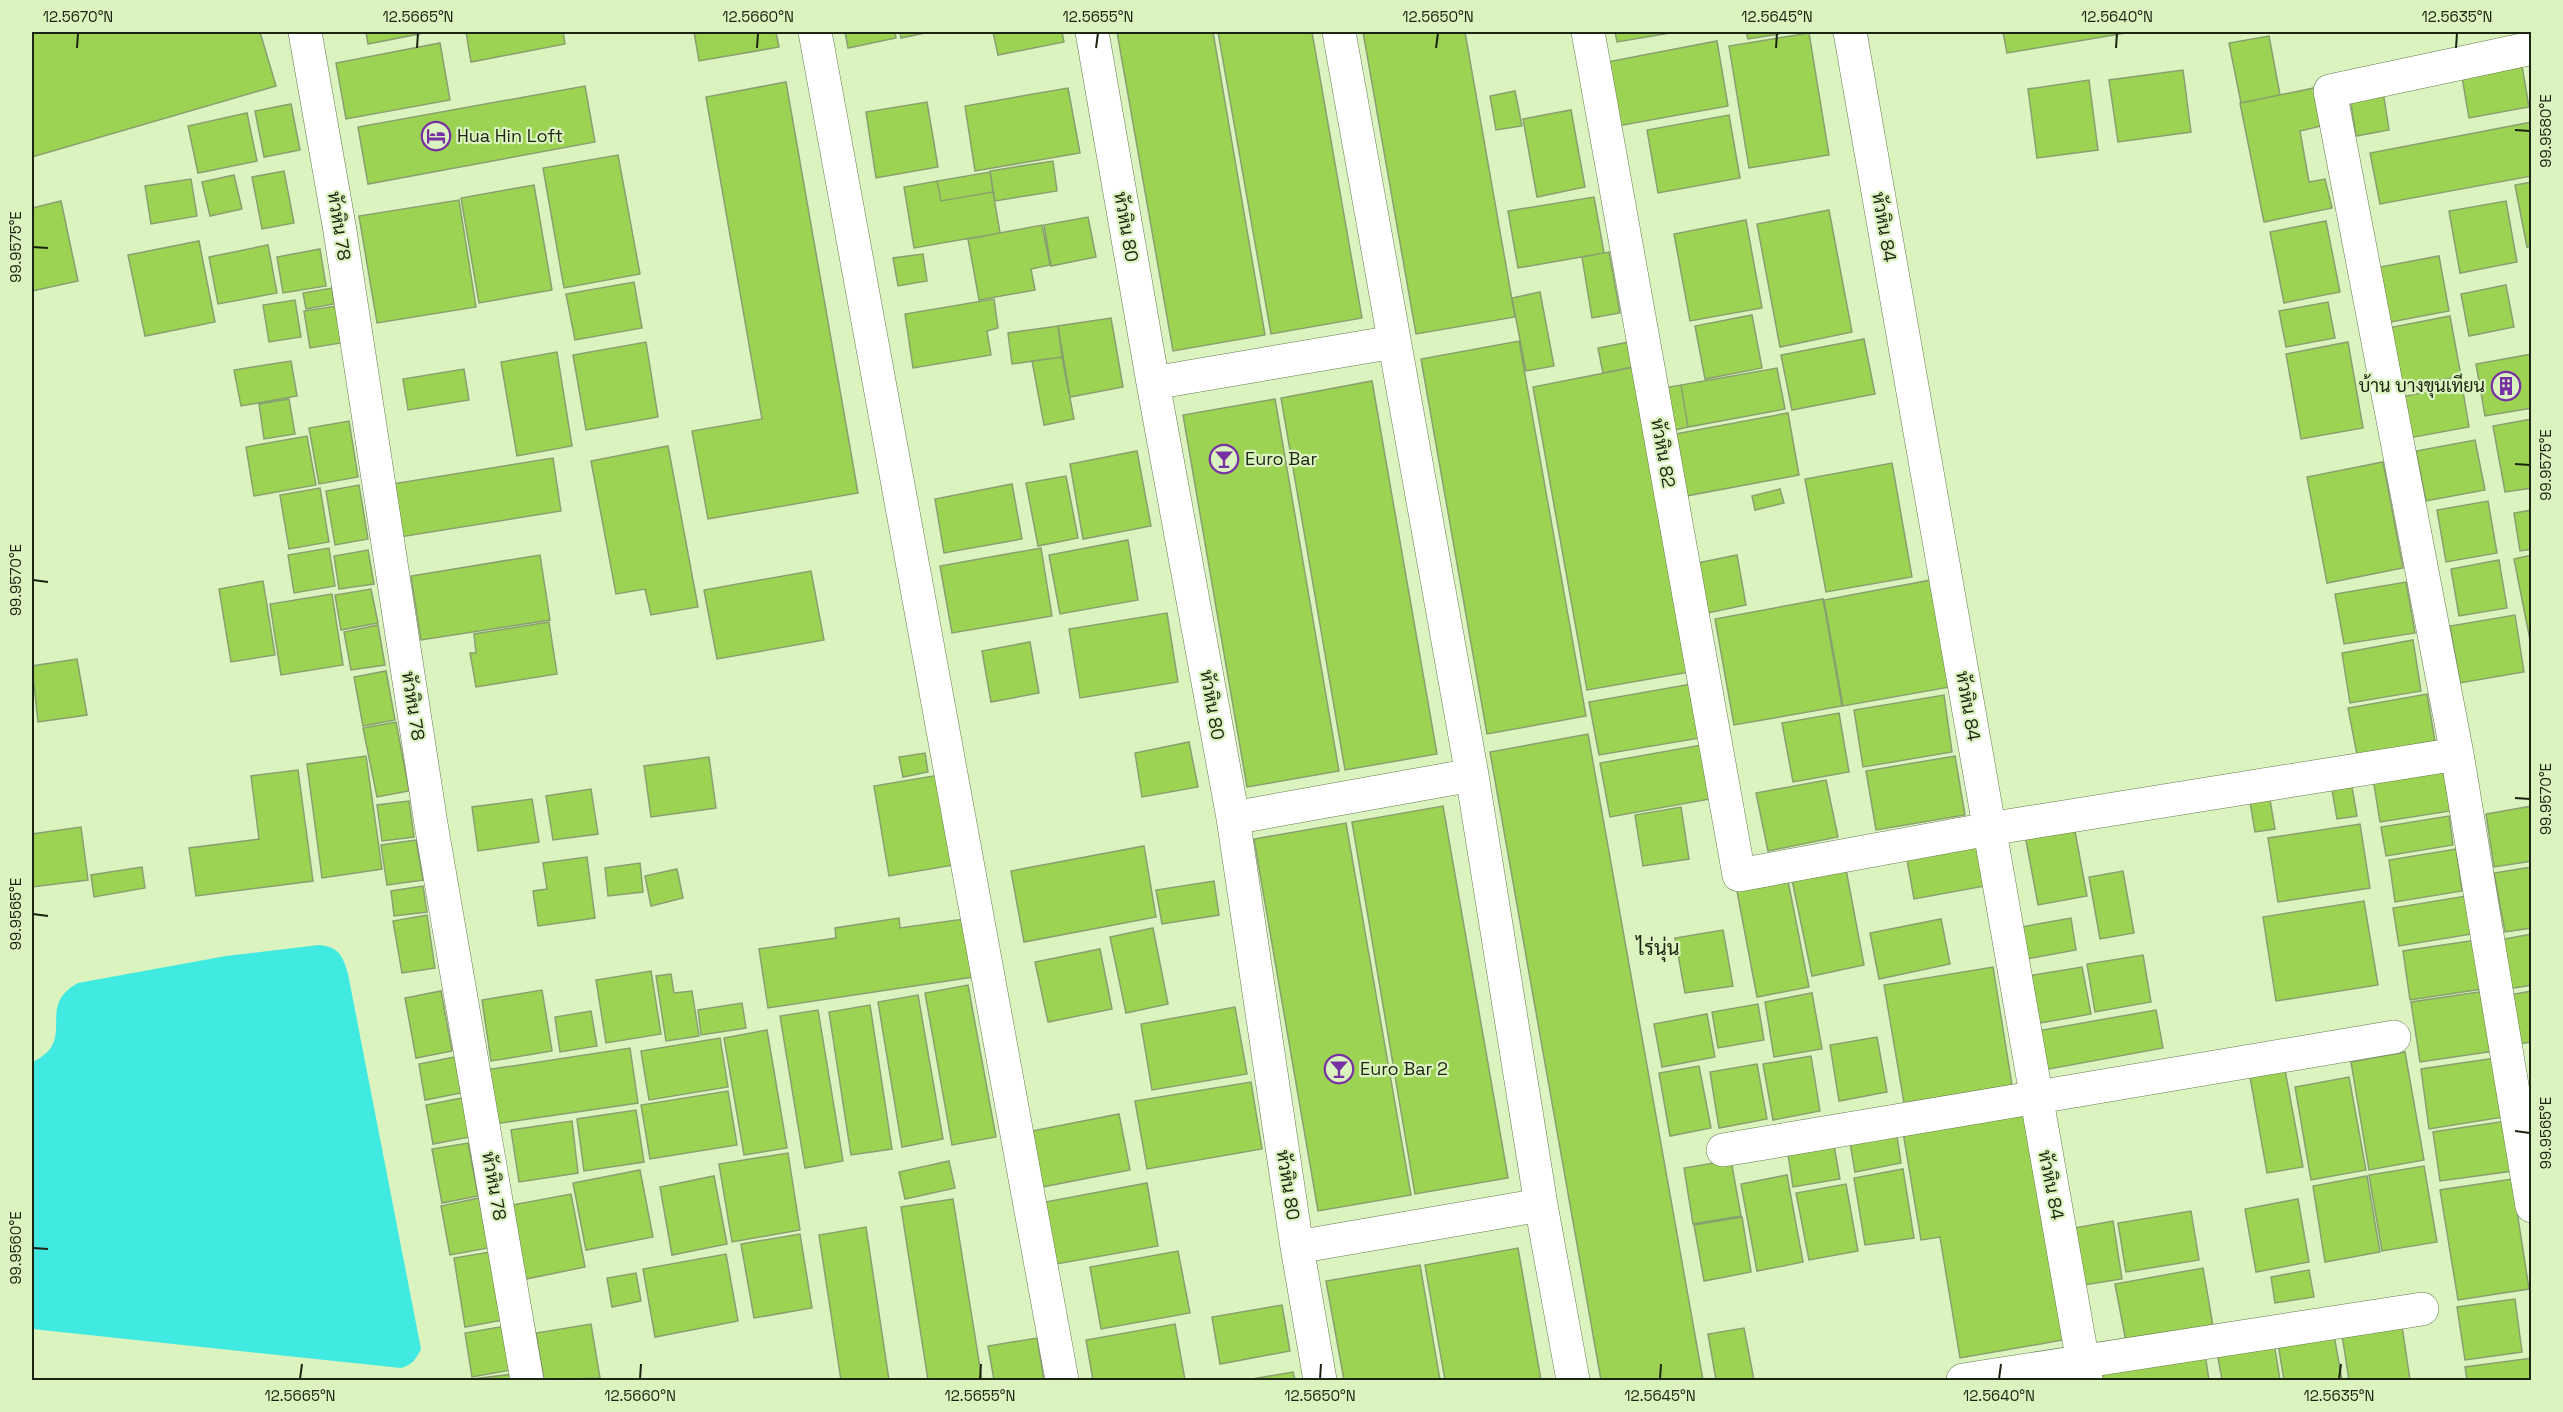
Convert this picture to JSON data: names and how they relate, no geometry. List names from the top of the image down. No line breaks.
{"streets":{"street":["หัวหิน 78","หัวหิน 80","หัวหิน 84","หัวหิน 82"]},"crossings":[["หัวหิน 84","หัวหิน 82"]],"districts":["ไร่นุ่น"],"places":{"hotel":["Hua Hin Loft"],"building":["บ้าน บางขุนเทียน"],"bar":["Euro Bar","Euro Bar 2"]},"coordinates":["12.5670°N","12.5665°N","12.5660°N","12.5655°N","12.5650°N","12.5645°N","12.5640°N","12.5635°N","99.9580°E","99.9575°E","99.9570°E","99.9565°E","99.9560°E"]}
